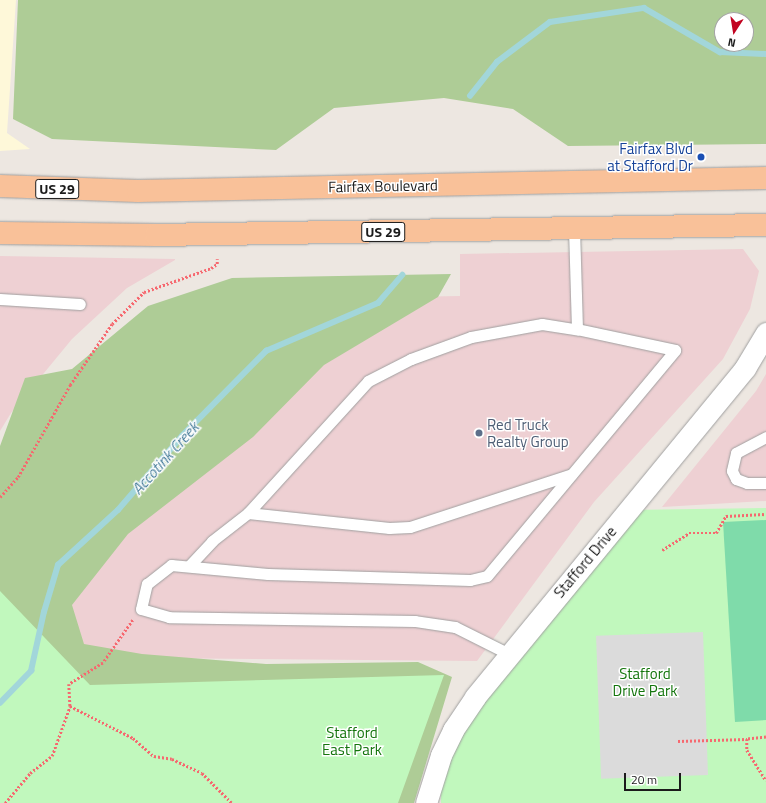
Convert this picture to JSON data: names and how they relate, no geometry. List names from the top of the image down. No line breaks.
{"streets":{"main road":["Fairfax Boulevard","US 29"],"street":["Stafford Drive"]},"water":["Accotink Creek"],"parks":["Stafford Drive Park","Stafford East Park"],"places":["Fairfax Blvd at Stafford Dr","Red Truck Realty Group"],"scale_bar":"20 m","north":"bottom"}
